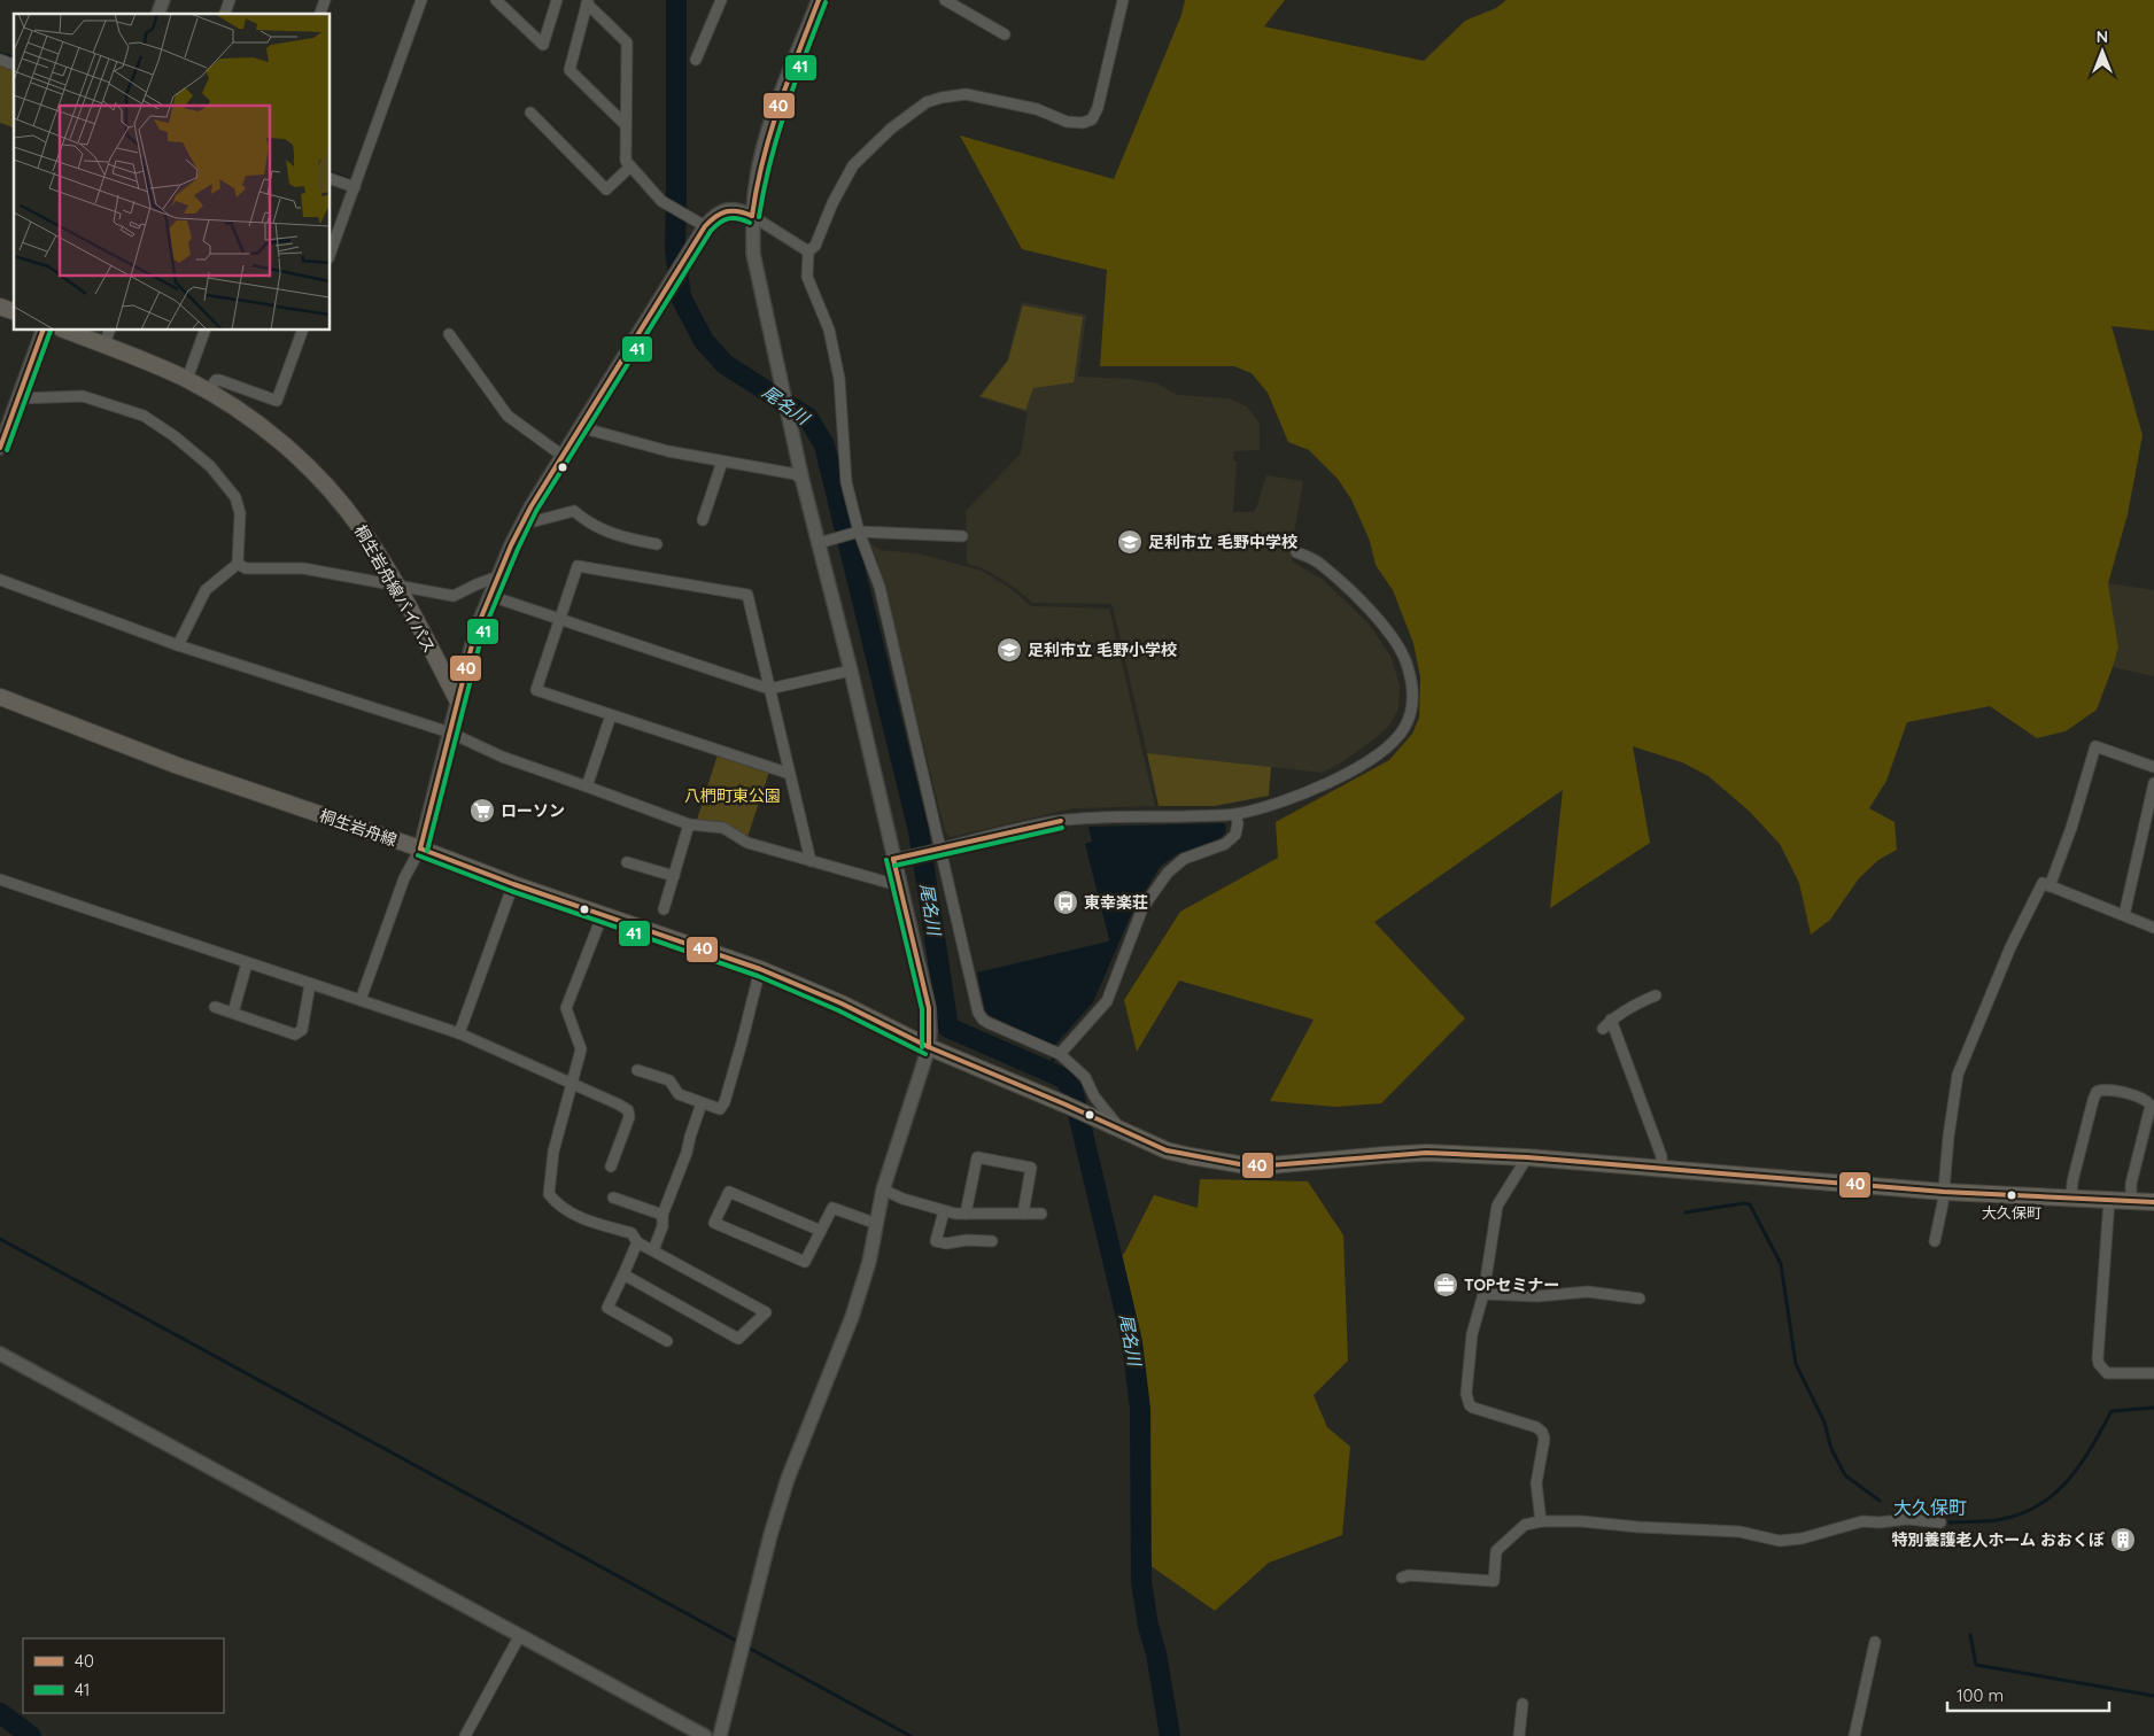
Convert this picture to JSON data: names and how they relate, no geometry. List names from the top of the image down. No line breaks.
{"streets":{"main road":["桐生岩舟線バイパス","桐生岩舟線"]},"districts":["大久保町"],"water":["尾名川"],"parks":["八椚町東公園"],"places":{"school or university":["足利市立 毛野中学校","足利市立 毛野小学校"],"supermarket":["ローソン"],"bus stop":["東幸楽荘"],"other":["大久保町"],"office":["TOPセミナー"],"building":["特別養護老人ホーム おおくぼ"]},"lines":["transit line 40","transit line 41"],"legend":["40","41"],"scale_bar":"100 m","north":"top"}
